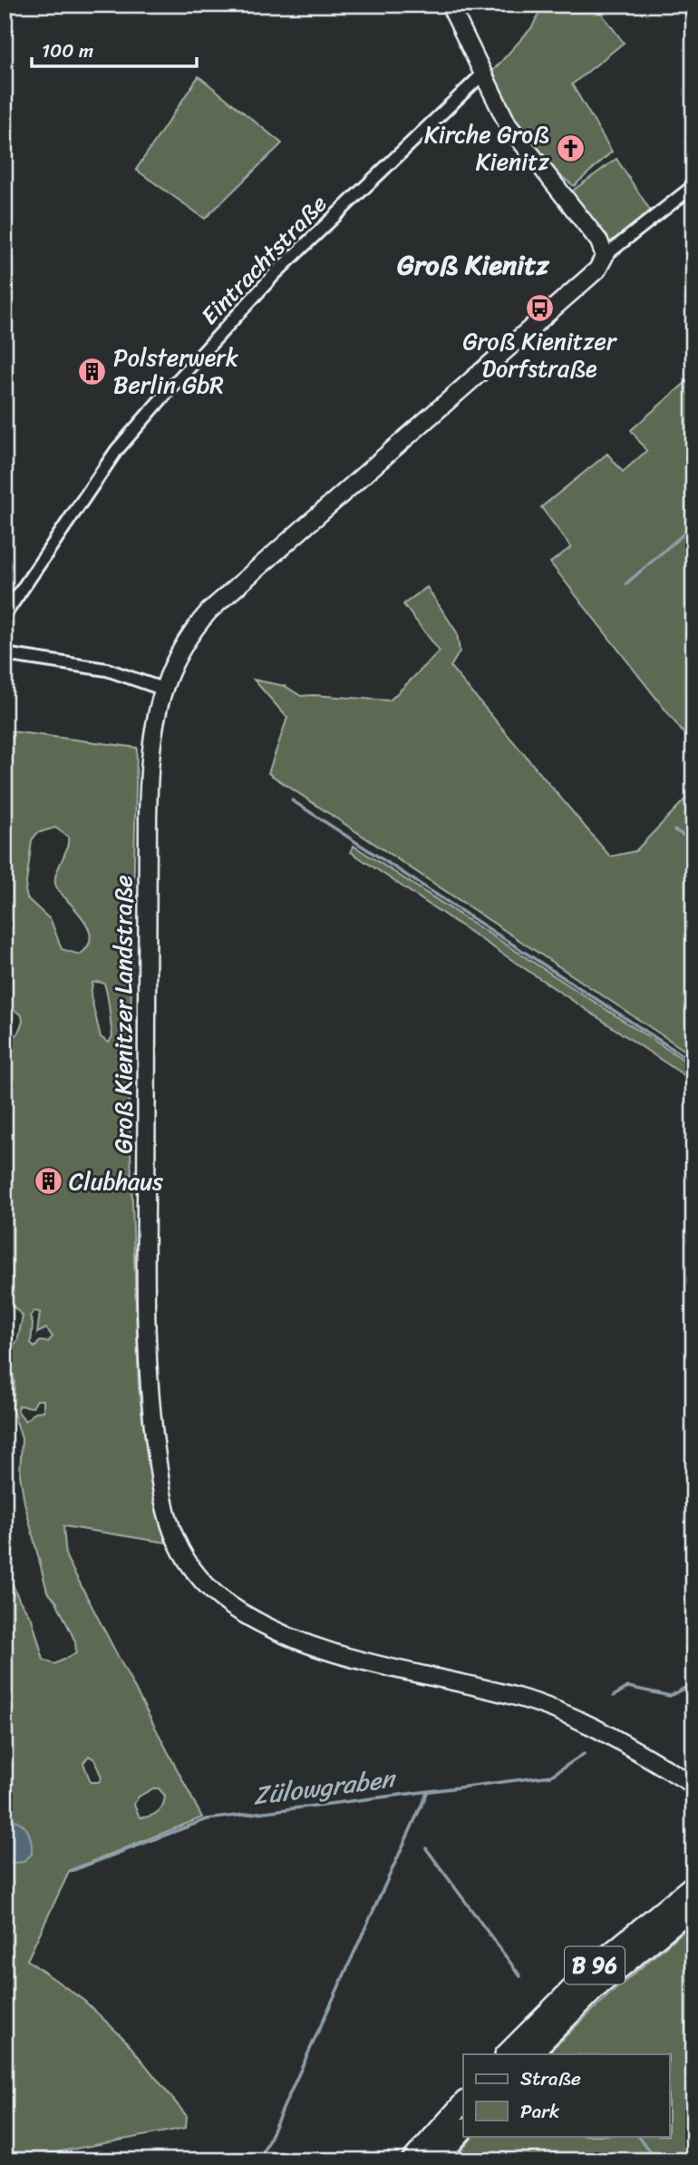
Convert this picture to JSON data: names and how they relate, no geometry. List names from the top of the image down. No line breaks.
{"streets":{"highway":["B 96"],"main road":["Groß Kienitzer Landstraße"],"street":["Eintrachtstraße"]},"districts":["Groß Kienitz"],"water":["Zülowgraben"],"places":{"church":["Kirche Groß Kienitz"],"bus stop":["Groß Kienitzer Dorfstraße"],"building":["Polsterwerk Berlin GbR","Clubhaus"]},"legend":["Straße","Park"],"scale_bar":"100 m"}
